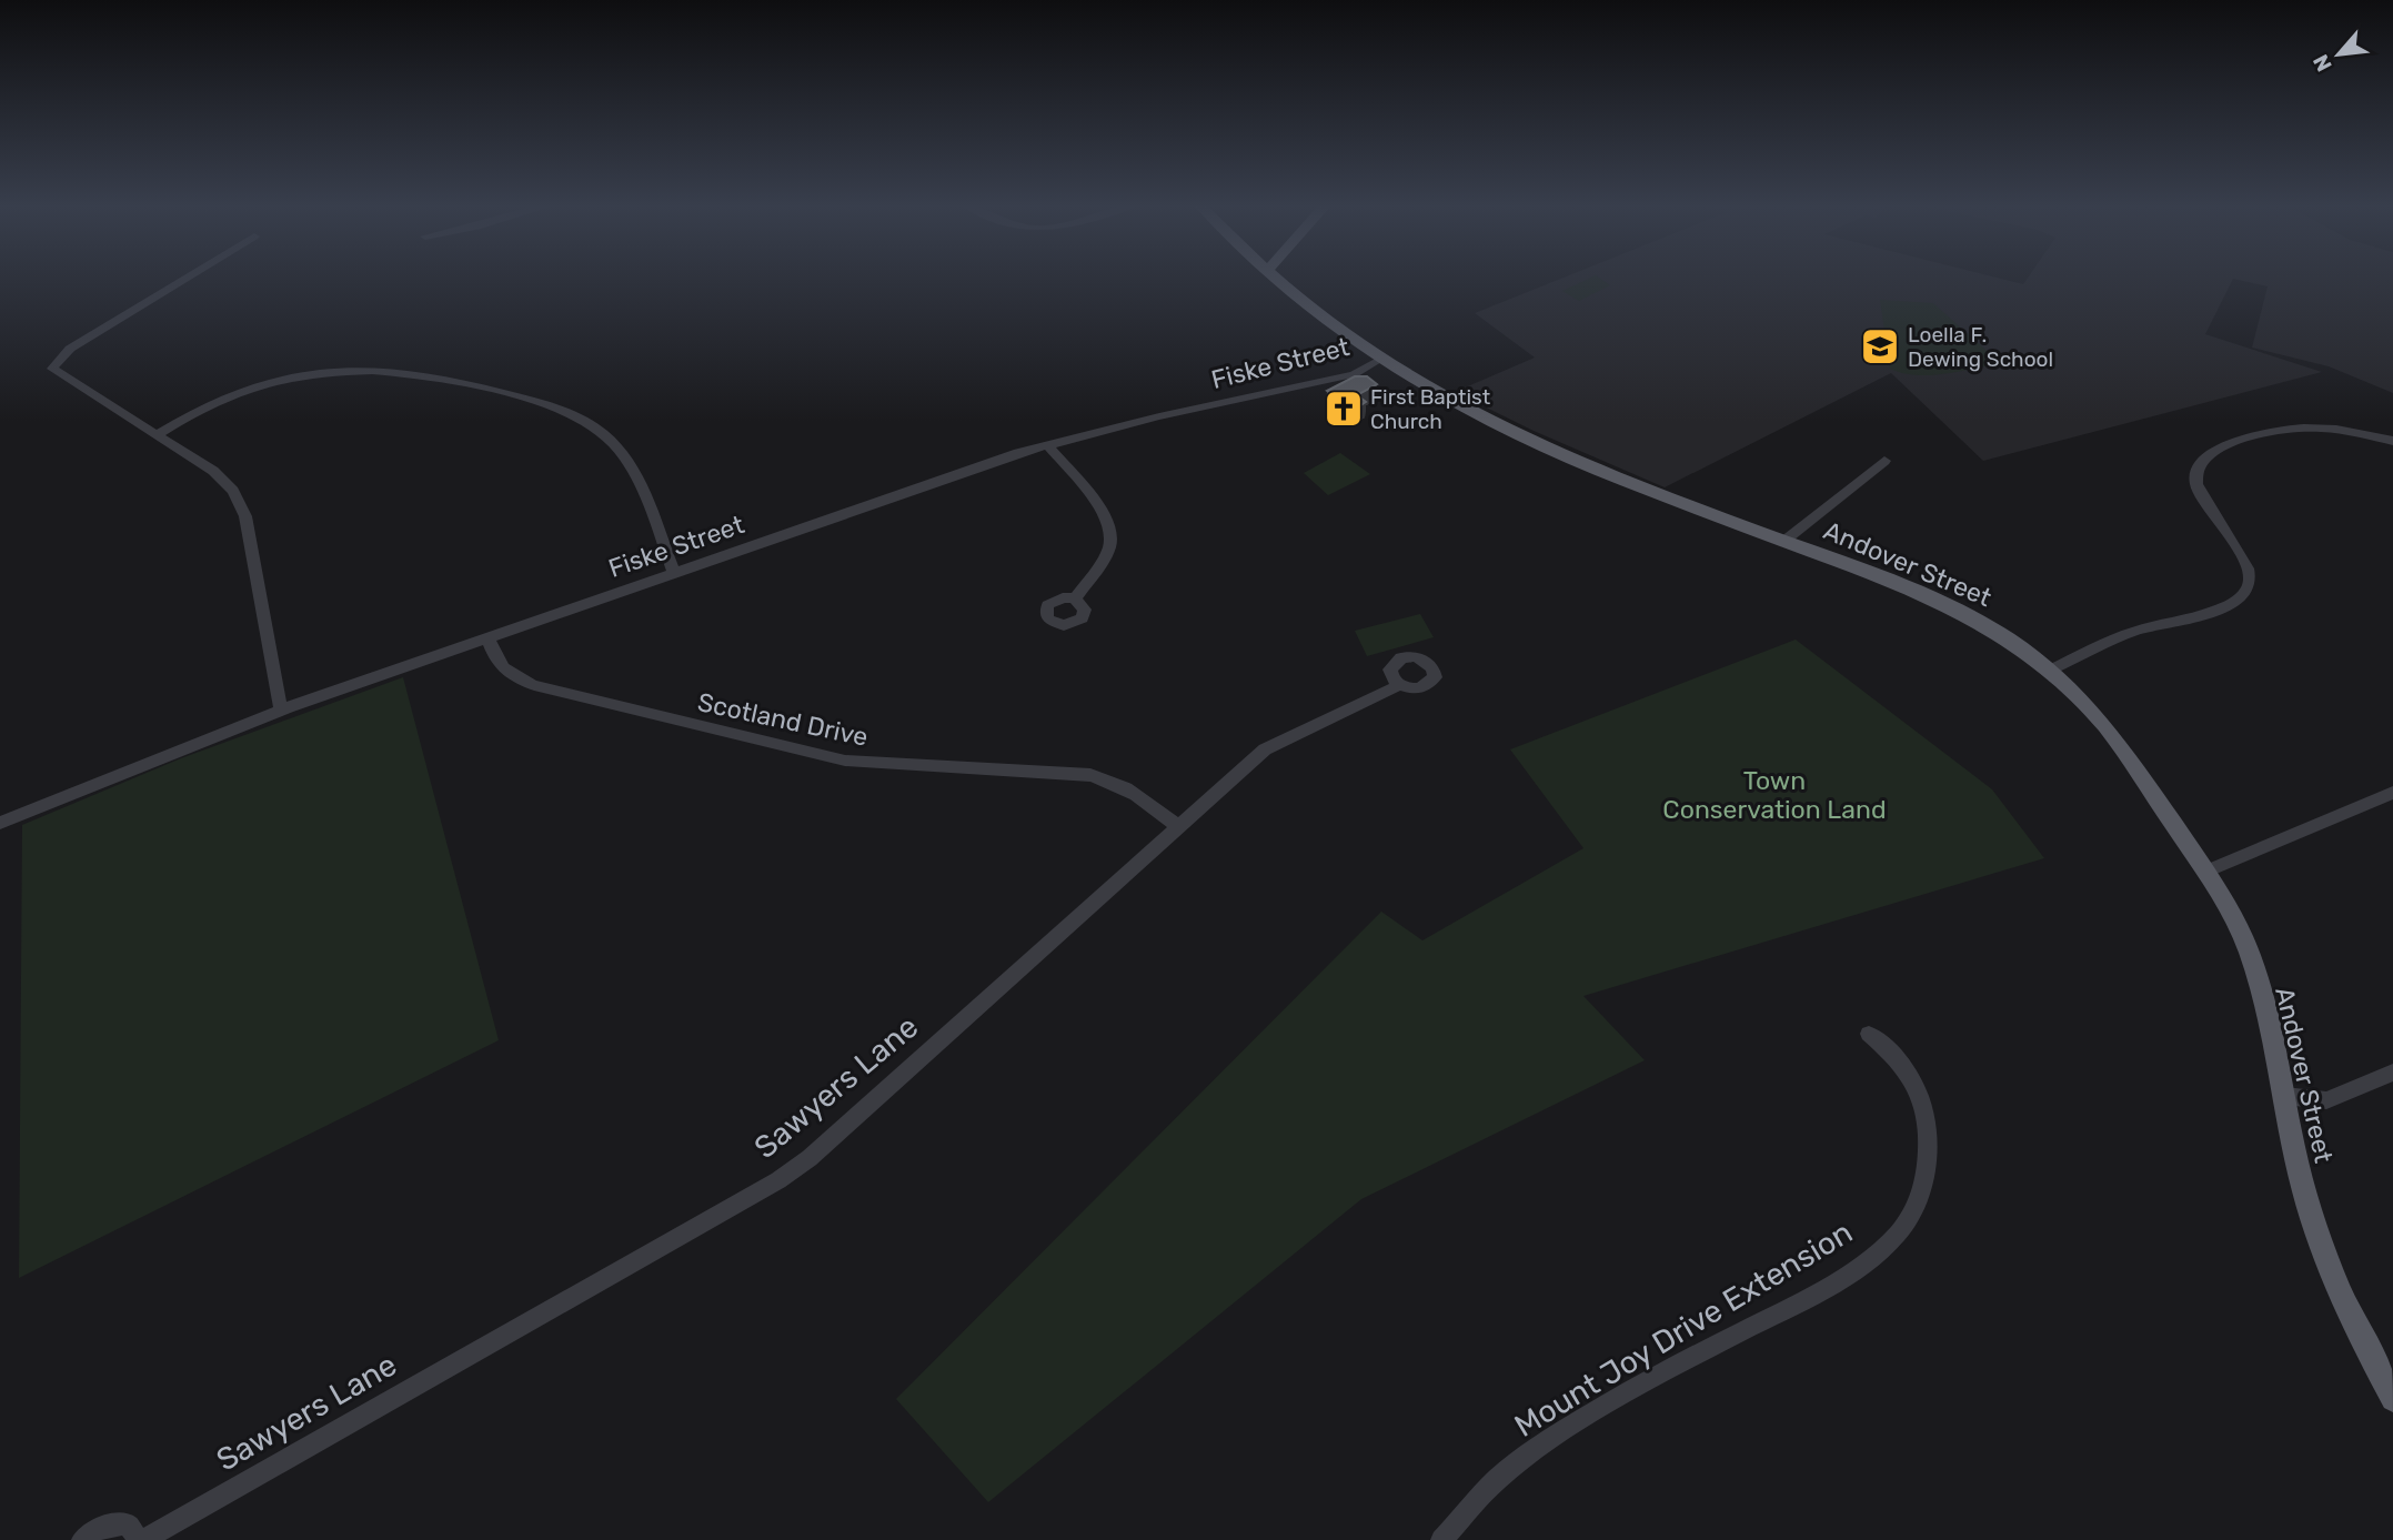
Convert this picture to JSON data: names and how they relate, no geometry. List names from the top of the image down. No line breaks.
{"streets":{"main road":["Andover Street"],"street":["Fiske Street","Scotland Drive","Sawyers Lane","Mount Joy Drive Extension"]},"crossings":[["Fiske Street","Andover Street"],["Fiske Street","Scotland Drive"],["Scotland Drive","Sawyers Lane"]],"parks":["Town Conservation Land"],"places":{"school or university":["Loella F. Dewing School"],"church":["First Baptist Church"]},"north":"bottom left"}
